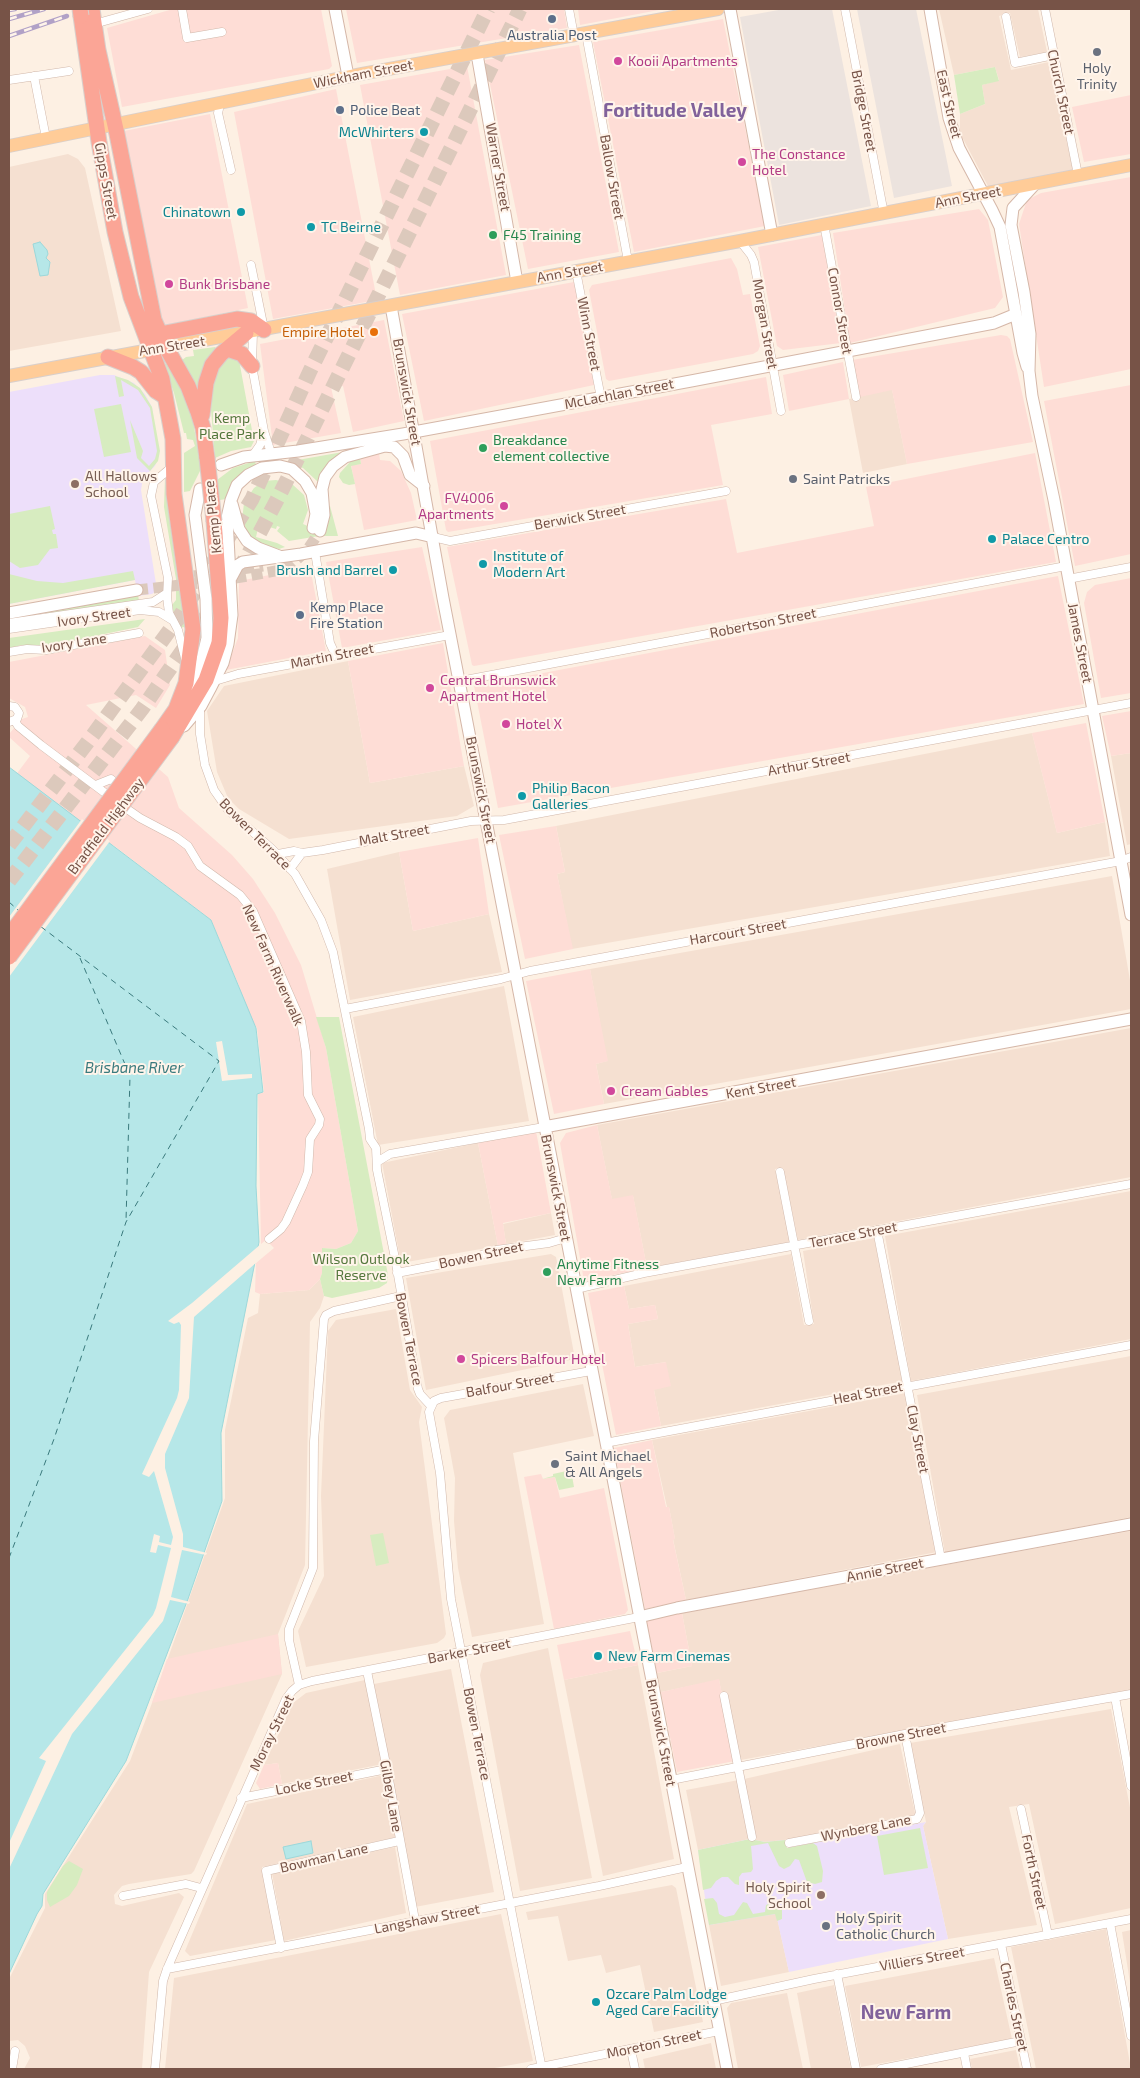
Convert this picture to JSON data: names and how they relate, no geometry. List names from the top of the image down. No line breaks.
{"streets":{"highway":["Gipps Street","Kemp Place","Bradfield Highway"],"main road":["Wickham Street","East Street","Warner Street","Ann Street","Brunswick Street","McLachlan Street","Ivory Street","James Street","Kent Street","Annie Street"],"street":["Church Street","Bridge Street","Ballow Street","Connor Street","Morgan Street","Winn Street","Berwick Street","Robertson Street","Ivory Lane","Martin Street","Arthur Street","Bowen Terrace","Malt Street","Harcourt Street","New Farm Riverwalk","Terrace Street","Bowen Street","Balfour Street","Heal Street","Clay Street","Barker Street","Moray Street","Browne Street","Locke Street","Gilbey Lane","Wynberg Lane","Bowman Lane","Forth Street","Langshaw Street","Villiers Street","Charles Street","Moreton Street"]},"crossings":[["Wickham Street","Warner Street"],["Wickham Street","Ballow Street"],["Wickham Street","Gipps Street"],["Church Street","Ann Street"],["East Street","Ann Street"],["East Street","James Street"],["Bridge Street","Ann Street"],["Warner Street","Ann Street"],["Ballow Street","Ann Street"],["Gipps Street","Ann Street"],["Gipps Street","Kemp Place"],["Ann Street","Connor Street"],["Ann Street","Morgan Street"],["Ann Street","Winn Street"],["Ann Street","Brunswick Street"],["Ann Street","Kemp Place"],["Ann Street","James Street"],["Connor Street","McLachlan Street"],["Morgan Street","McLachlan Street"],["Winn Street","McLachlan Street"],["Brunswick Street","McLachlan Street"],["Brunswick Street","Berwick Street"],["Brunswick Street","Robertson Street"],["Brunswick Street","Martin Street"],["Brunswick Street","Arthur Street"],["Brunswick Street","Malt Street"],["Brunswick Street","Harcourt Street"],["Brunswick Street","Kent Street"],["Brunswick Street","Terrace Street"],["Brunswick Street","Bowen Street"],["Brunswick Street","Balfour Street"],["Brunswick Street","Heal Street"],["Brunswick Street","Annie Street"],["Brunswick Street","Barker Street"],["Brunswick Street","Browne Street"],["Brunswick Street","Langshaw Street"],["Brunswick Street","Villiers Street"],["Brunswick Street","Moreton Street"],["McLachlan Street","Kemp Place"],["McLachlan Street","James Street"],["Kemp Place","Martin Street"],["Kemp Place","Bradfield Highway"],["Kemp Place","Bowen Terrace"],["Robertson Street","James Street"],["James Street","Arthur Street"],["James Street","Harcourt Street"],["Arthur Street","Malt Street"],["Bradfield Highway","Bowen Terrace"],["Bowen Terrace","Malt Street"],["Bowen Terrace","Harcourt Street"],["Bowen Terrace","Kent Street"],["Bowen Terrace","Bowen Street"],["Bowen Terrace","Balfour Street"],["Bowen Terrace","Barker Street"],["Bowen Terrace","Moray Street"],["Bowen Terrace","Langshaw Street"],["Bowen Terrace","Moreton Street"],["Terrace Street","Clay Street"],["Heal Street","Clay Street"],["Clay Street","Annie Street"],["Annie Street","Barker Street"],["Barker Street","Moray Street"],["Barker Street","Gilbey Lane"],["Moray Street","Locke Street"],["Moray Street","Langshaw Street"],["Browne Street","Wynberg Lane"],["Locke Street","Gilbey Lane"],["Gilbey Lane","Bowman Lane"],["Gilbey Lane","Langshaw Street"],["Bowman Lane","Langshaw Street"],["Forth Street","Villiers Street"],["Villiers Street","Charles Street"]],"districts":["Fortitude Valley","New Farm"],"water":["Brisbane River"],"parks":["Kemp Place Park","Wilson Outlook Reserve"],"places":["Australia Post","Holy Trinity","Kooii Apartments","Police Beat","McWhirters","The Constance Hotel","Chinatown","TC Beirne","F45 Training","Bunk Brisbane","Empire Hotel","Breakdance element collective","Saint Patricks","All Hallows School","FV4006 Apartments","Palace Centro","Institute of Modern Art","Brush and Barrel","Kemp Place Fire Station","Central Brunswick Apartment Hotel","Hotel X","Philip Bacon Galleries","Cream Gables","Anytime Fitness New Farm","Spicers Balfour Hotel","Saint Michael & All Angels","New Farm Cinemas","Holy Spirit School","Holy Spirit Catholic Church","Ozcare Palm Lodge Aged Care Facility"]}
